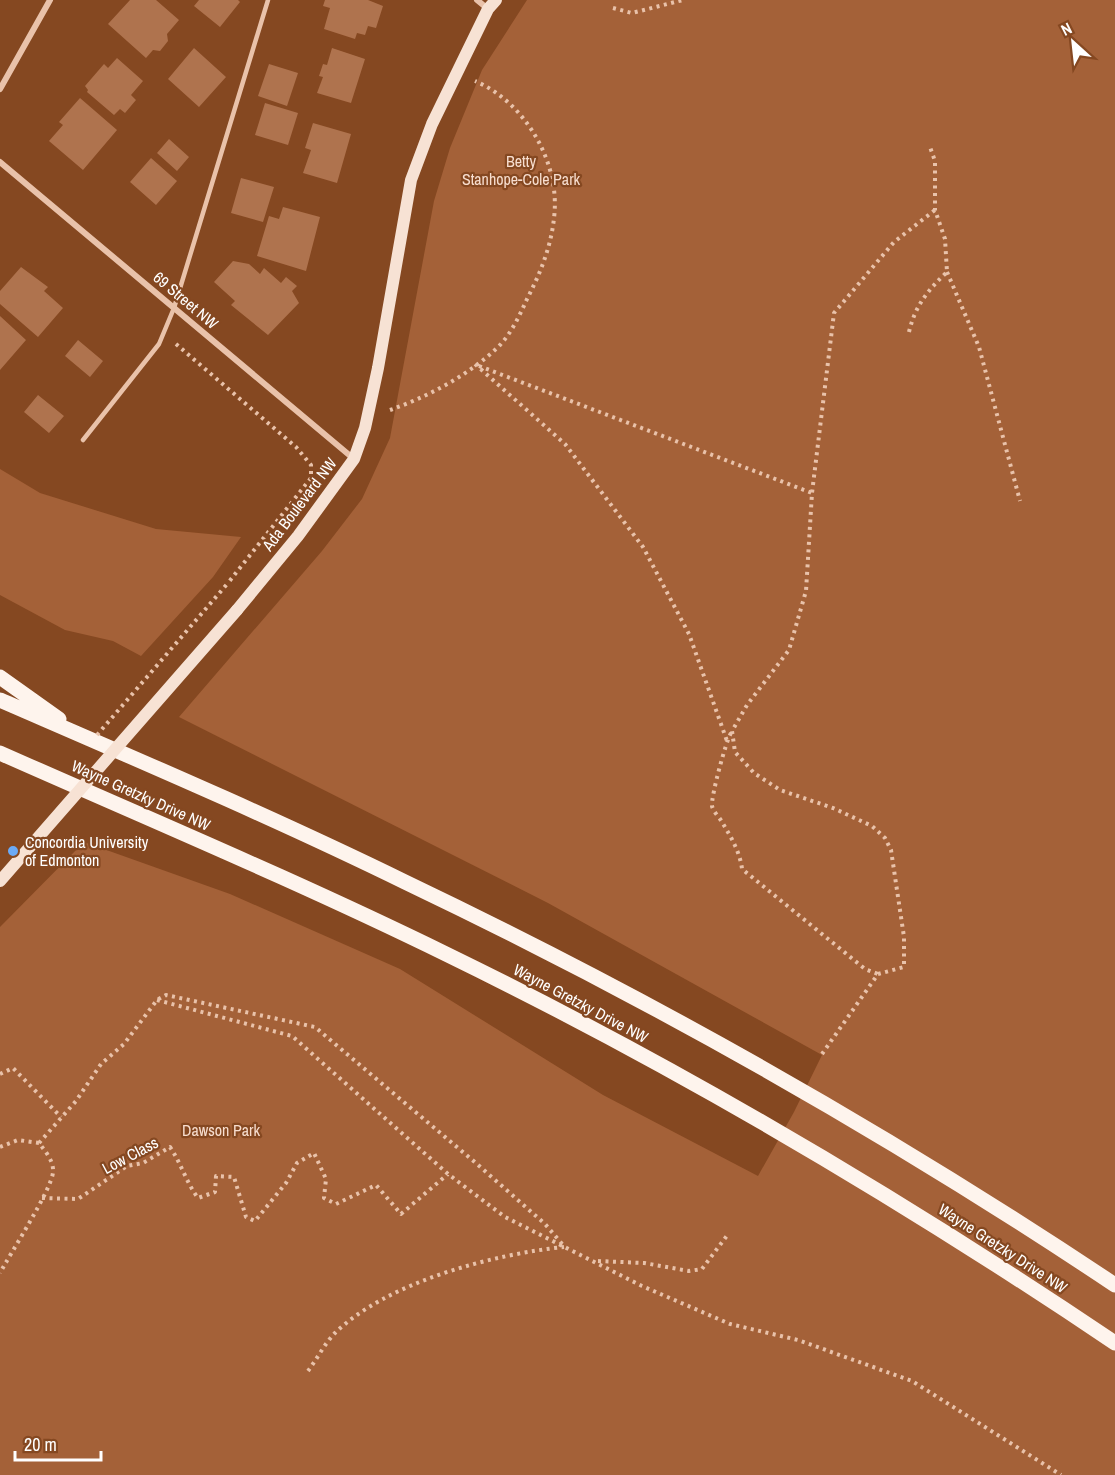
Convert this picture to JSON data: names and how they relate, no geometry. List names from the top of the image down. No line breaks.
{"streets":{"main road":["Wayne Gretzky Drive NW"],"street":["69 Street NW","Ada Boulevard NW"],"path":["Low Class"]},"crossings":[["69 Street NW","Ada Boulevard NW"]],"parks":["Betty Stanhope-Cole Park","Dawson Park"],"places":["Concordia University of Edmonton"],"scale_bar":"20 m","north":"top left"}
